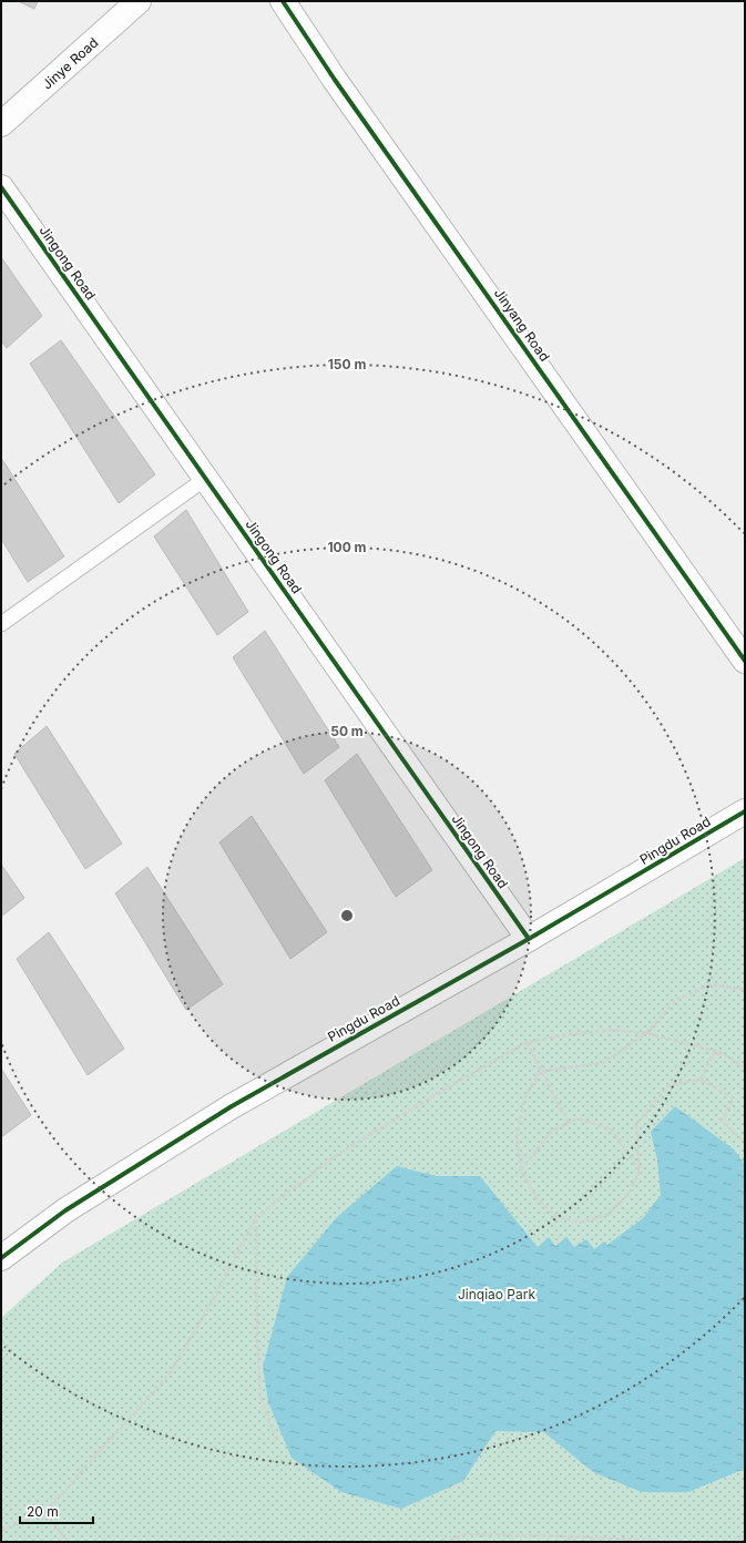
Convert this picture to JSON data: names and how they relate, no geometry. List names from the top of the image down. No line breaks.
{"streets":{"street":["Jinye Road","Jingong Road","Jinyang Road","Pingdu Road"]},"crossings":[["Jingong Road","Pingdu Road"]],"parks":["Jinqiao Park"],"scale_bar":"20 m","rings":["150 m","100 m","50 m"]}
